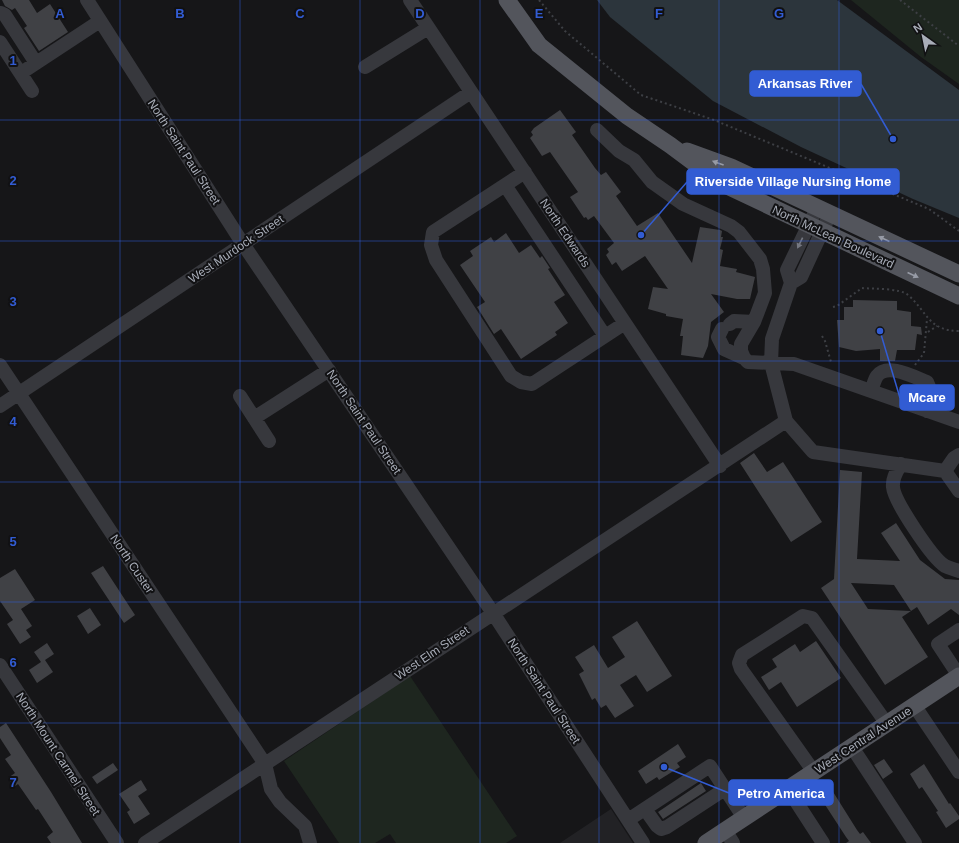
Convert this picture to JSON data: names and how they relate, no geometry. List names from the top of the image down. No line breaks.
{"streets":{"main road":["North McLean Boulevard","West Central Avenue"],"street":["North Saint Paul Street","North Edwards","West Murdock Street","North Custer","West Elm Street","North Mount Carmel Street"]},"crossings":[["North Saint Paul Street","West Murdock Street"],["North Saint Paul Street","West Elm Street"],["North Edwards","West Murdock Street"],["North Edwards","West Elm Street"],["West Murdock Street","North Custer"],["North Custer","West Elm Street"]],"places":["Arkansas River","Riverside Village Nursing Home","Mcare","Petro America"],"north":"top left","grid":{"columns":["A","B","C","D","E","F","G"],"rows":["1","2","3","4","5","6","7"]}}
